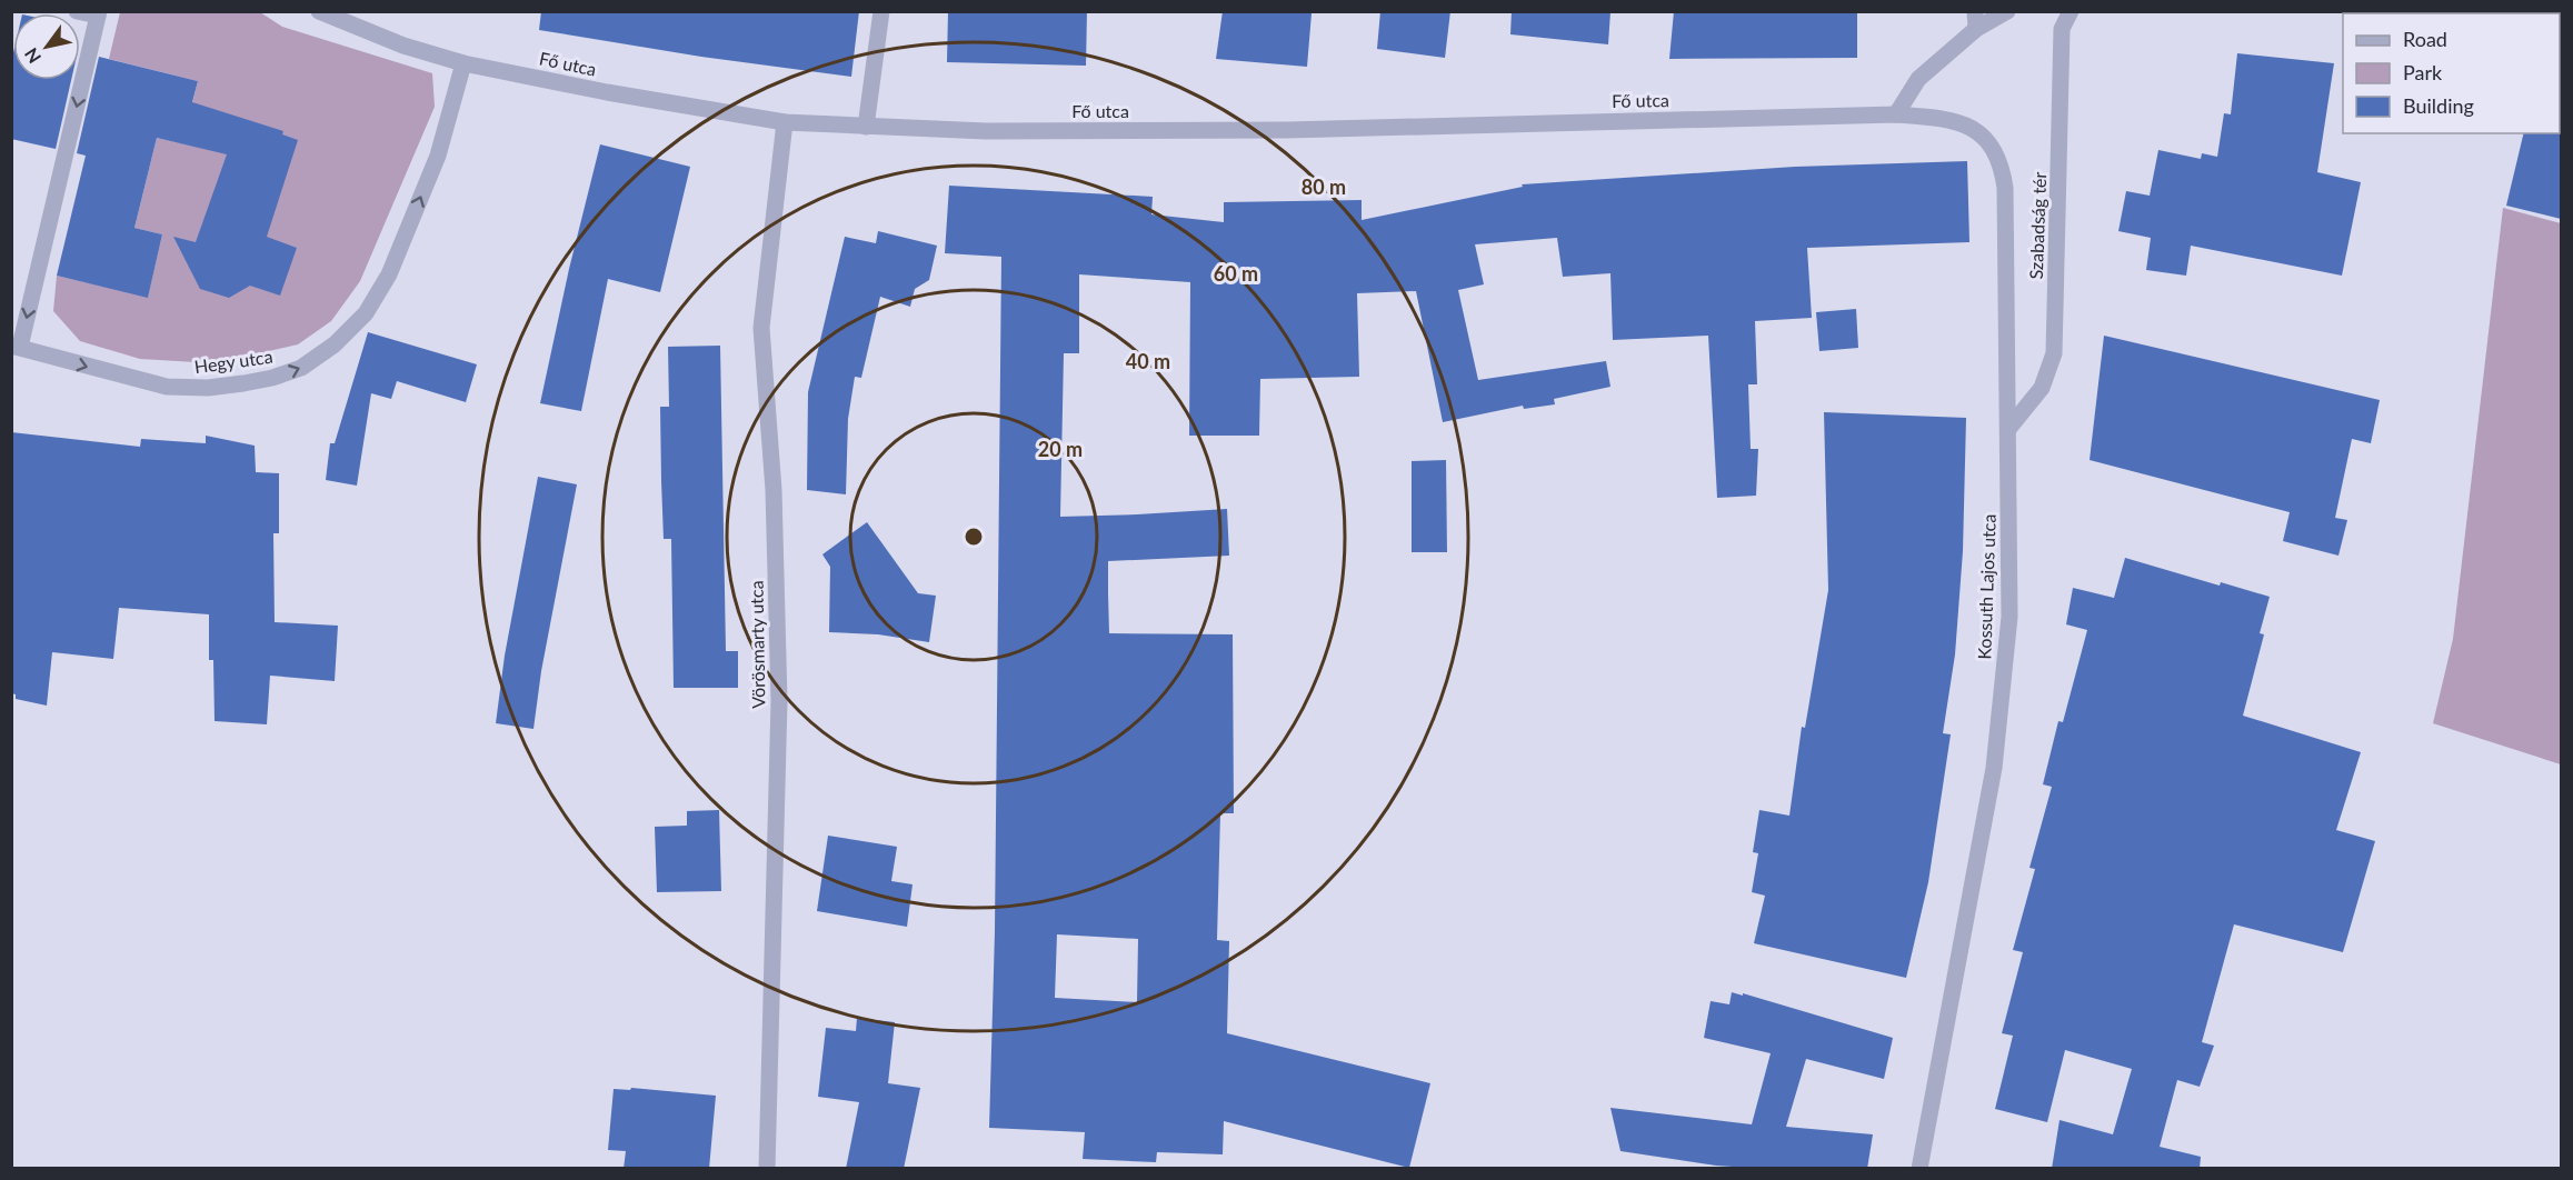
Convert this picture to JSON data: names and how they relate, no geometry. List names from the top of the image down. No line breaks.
{"streets":{"street":["Fő utca","Szabadság tér","Hegy utca","Kossuth Lajos utca","Vörösmarty utca"]},"crossings":[["Fő utca","Hegy utca"],["Fő utca","Kossuth Lajos utca"],["Fő utca","Vörösmarty utca"],["Szabadság tér","Kossuth Lajos utca"]],"legend":["Road","Park","Building"],"north":"bottom left","rings":["80 m","60 m","40 m","20 m"]}
